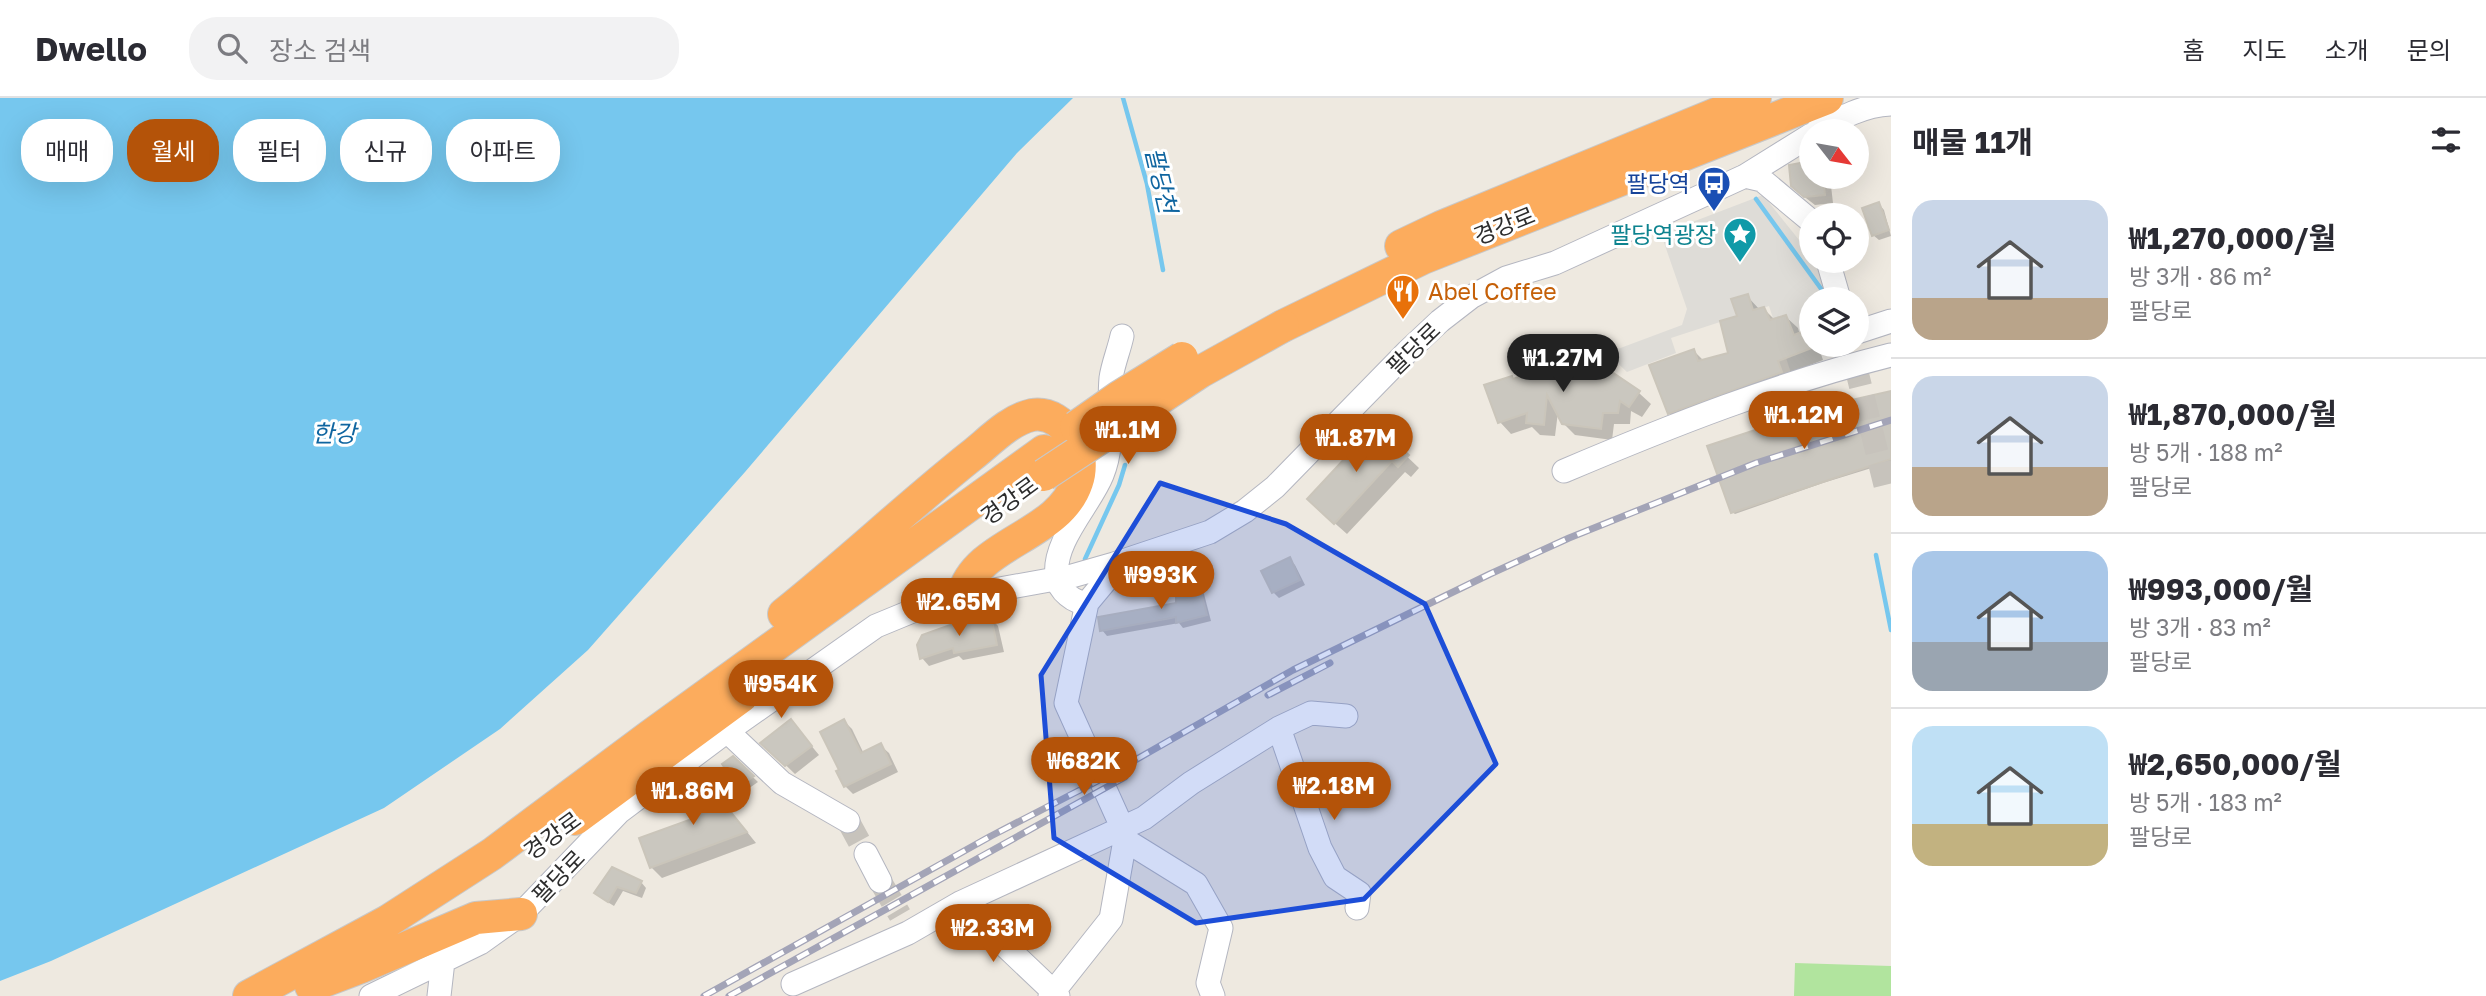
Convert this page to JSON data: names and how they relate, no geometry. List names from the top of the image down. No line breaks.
{"streets":{"highway":["경강로"],"street":["팔당로"]},"water":["팔당천","한강"],"places":{"bus stop":["팔당역"],"place":["팔당역광장"],"restaurant":["Abel Coffee"]},"north":"bottom right","page":{"header":"Dwello","search":"장소 검색","nav":["홈","지도","소개","문의"],"heading":"매물 11개","chip":["매매","월세","필터","신규","아파트"],"list":[{"name":"₩1,270,000/월","note":"방 3개 · 86 m² · 팔당로"},{"name":"₩1,870,000/월","note":"방 5개 · 188 m² · 팔당로"},{"name":"₩993,000/월","note":"방 3개 · 83 m² · 팔당로"},{"name":"₩2,650,000/월","note":"방 5개 · 183 m² · 팔당로"}],"price":["₩1.27M","₩1.12M","₩1.1M","₩1.87M","₩993K","₩2.65M","₩954K","₩682K","₩2.18M","₩1.86M","₩2.33M"]}}
